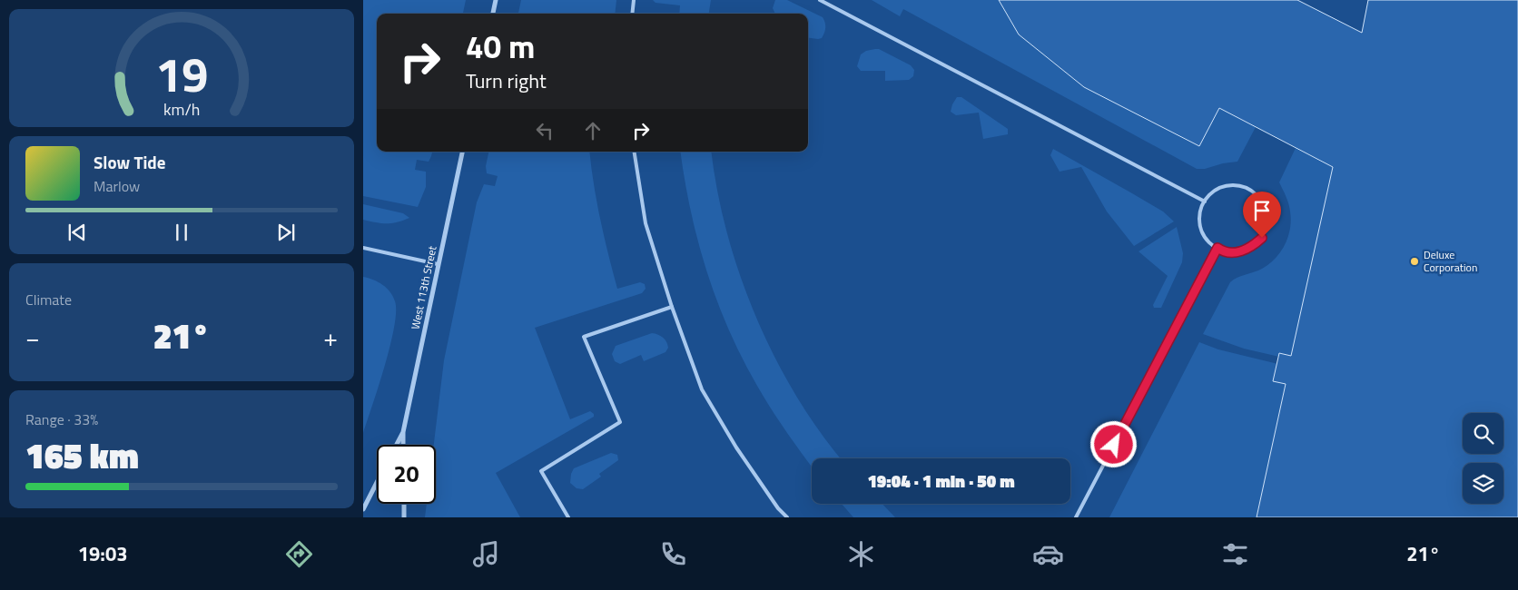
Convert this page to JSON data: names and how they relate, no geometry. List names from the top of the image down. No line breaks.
{"streets":{"street":["West 113th Street"]},"places":["Deluxe Corporation"],"page":{"turn":["40 m","Turn right"],"song":["Slow Tide","Marlow"],"tile":["Climate",["Range · 33%","165 km"]],"heat":["−","21°","+"],"limit":"20","trip":"19:04 · 1 min · 50 m","tabs":["19:03","21°"],"gauge":["19","km/h"]}}
